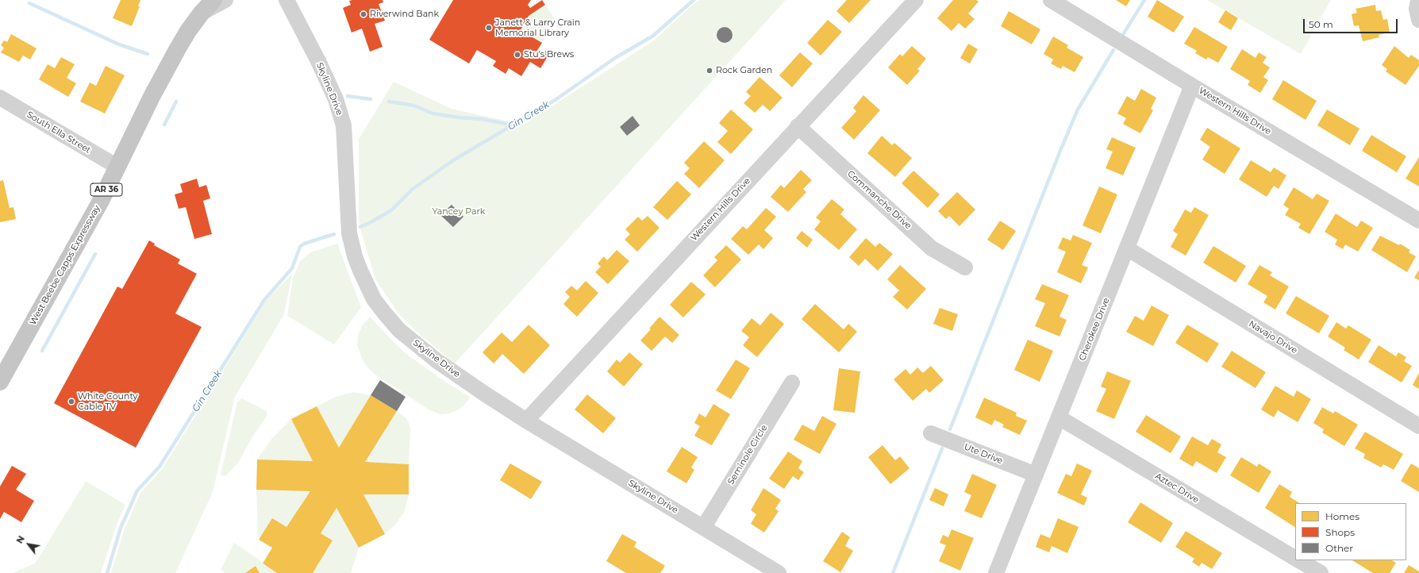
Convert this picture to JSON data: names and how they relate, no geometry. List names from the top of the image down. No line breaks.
{"streets":{"main road":["AR 36","West Beebe Capps Expressway"],"street":["Skyline Drive","Western Hills Drive","South Ella Street","Commanche Drive","Cherokee Drive","Navajo Drive","Ute Drive","Seminole Circle","Aztec Drive"]},"crossings":[["Skyline Drive","Western Hills Drive"],["Skyline Drive","Seminole Circle"],["Western Hills Drive","Commanche Drive"],["Western Hills Drive","Cherokee Drive"],["South Ella Street","West Beebe Capps Expressway"],["Cherokee Drive","Navajo Drive"],["Cherokee Drive","Ute Drive"],["Cherokee Drive","Aztec Drive"]],"water":["Gin Creek"],"parks":["Yancey Park"],"places":["Riverwind Bank","Janett & Larry Crain Memorial Library","Stu’s Brews","Rock Garden","White County Cable TV"],"legend":["Homes","Shops","Other"],"scale_bar":"50 m","north":"top left"}
